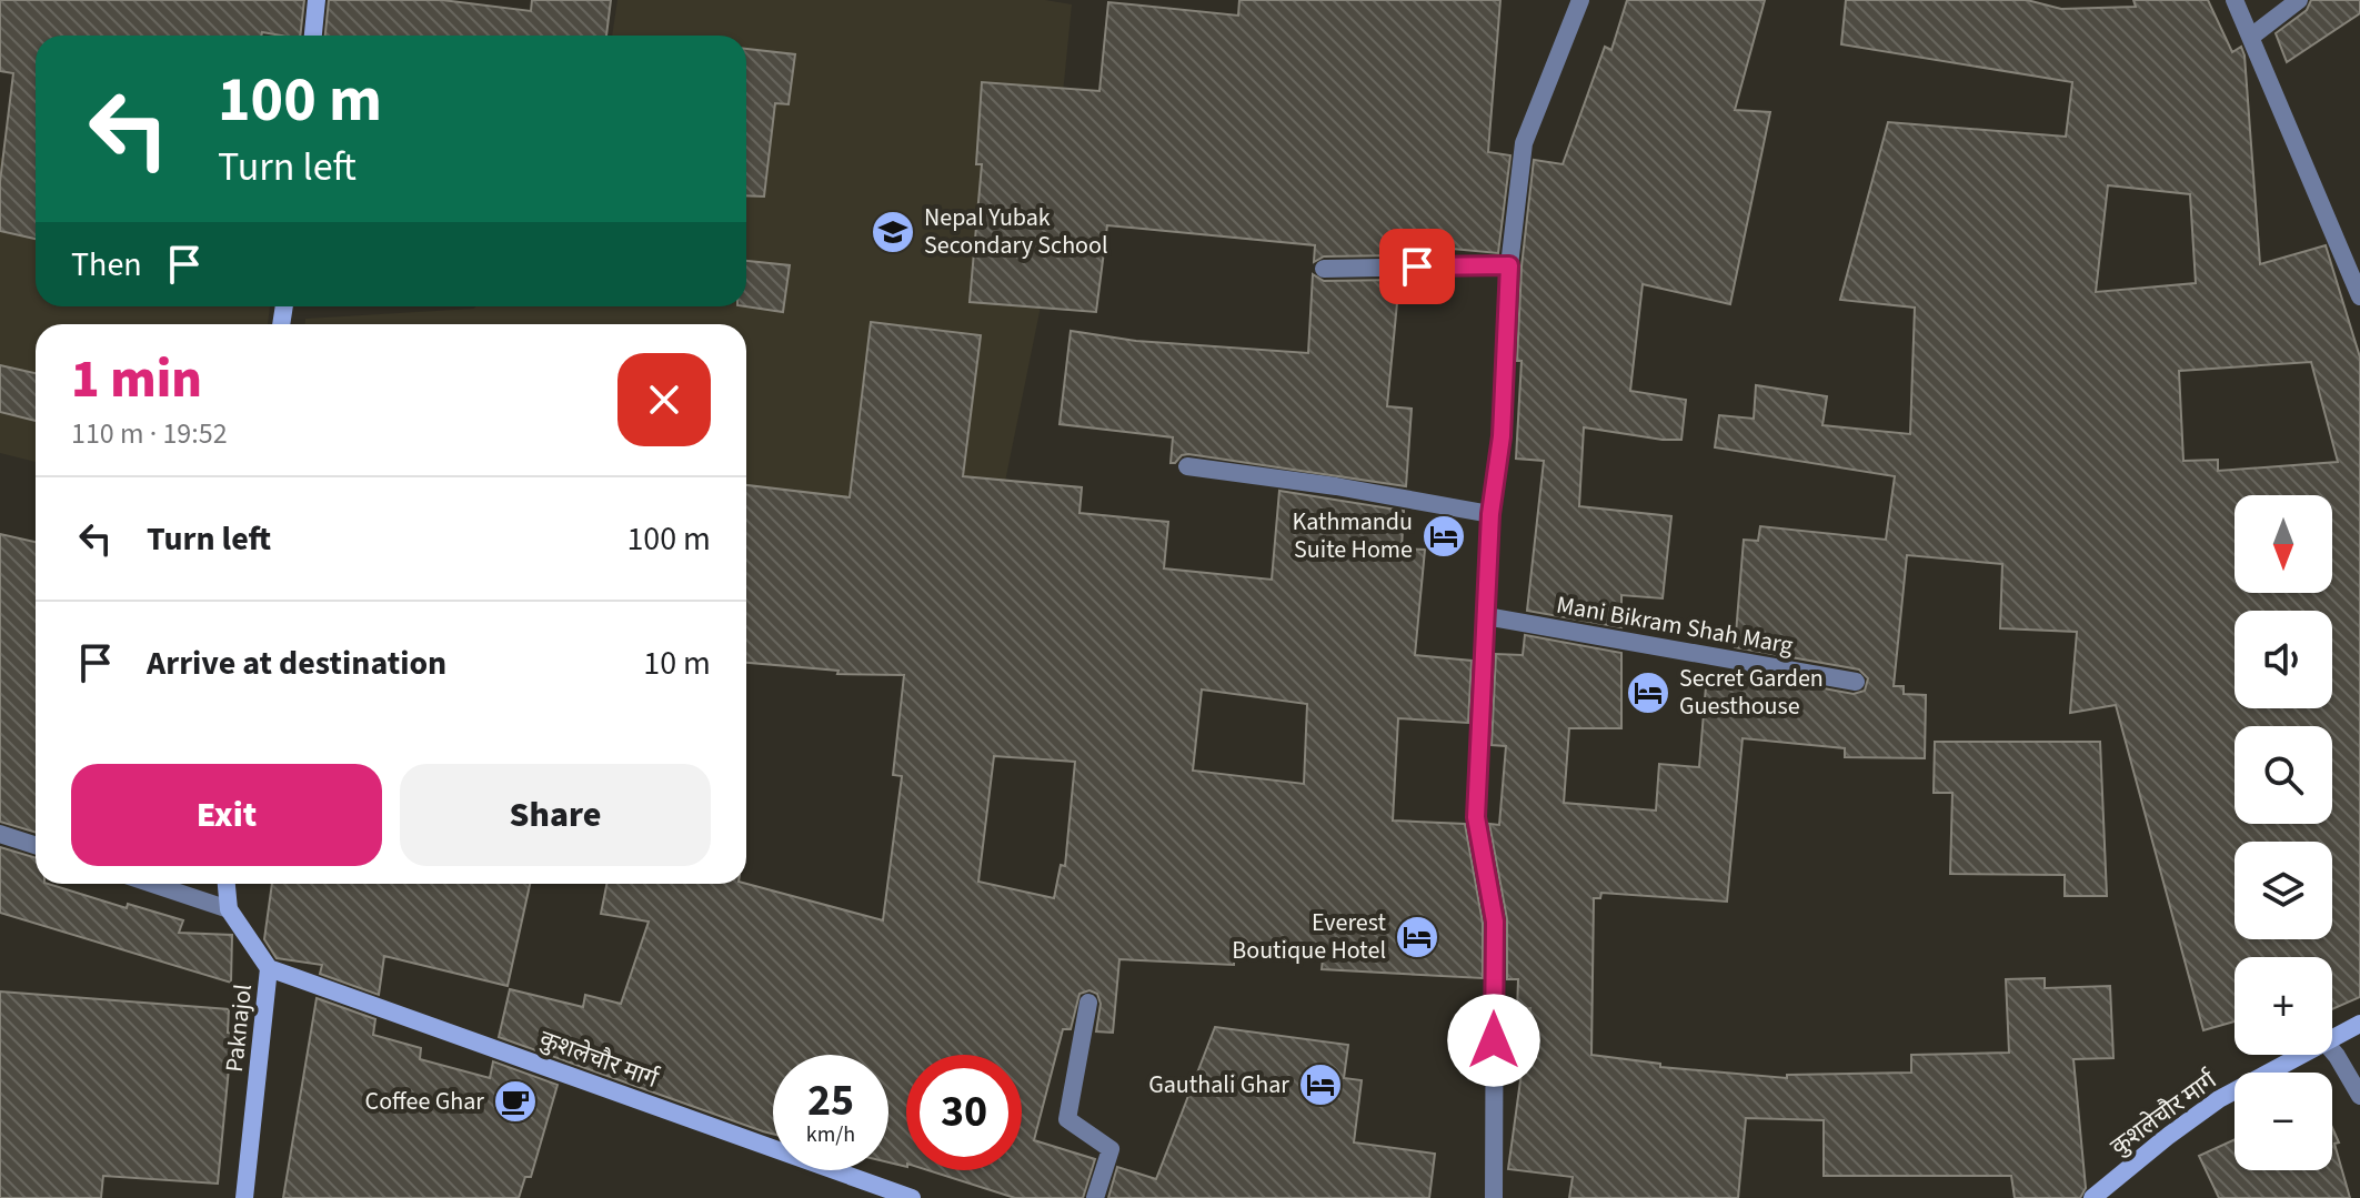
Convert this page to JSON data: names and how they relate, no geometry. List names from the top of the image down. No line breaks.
{"streets":{"street":["Mani Bikram Shah Marg","Paknajol","कुशलेचौर मार्ग"]},"crossings":[["Paknajol","कुशलेचौर मार्ग"]],"places":{"school or university":["Nepal Yubak Secondary School"],"hotel":["Kathmandu Suite Home","Secret Garden Guesthouse","Everest Boutique Hotel","Gauthali Ghar"],"cafe":["Coffee Ghar"]},"north":"bottom","page":{"turn":["100 m","Turn left"],"then":"Then","heading":["1 min","110 m · 19:52"],"list":[{"name":"Turn left","value":"100 m"},{"name":"Arrive at destination","value":"10 m"}],"map_buttons":["+","−"],"buttons":["Exit","Share"],"speed":"25 km/h","limit":"30"}}
